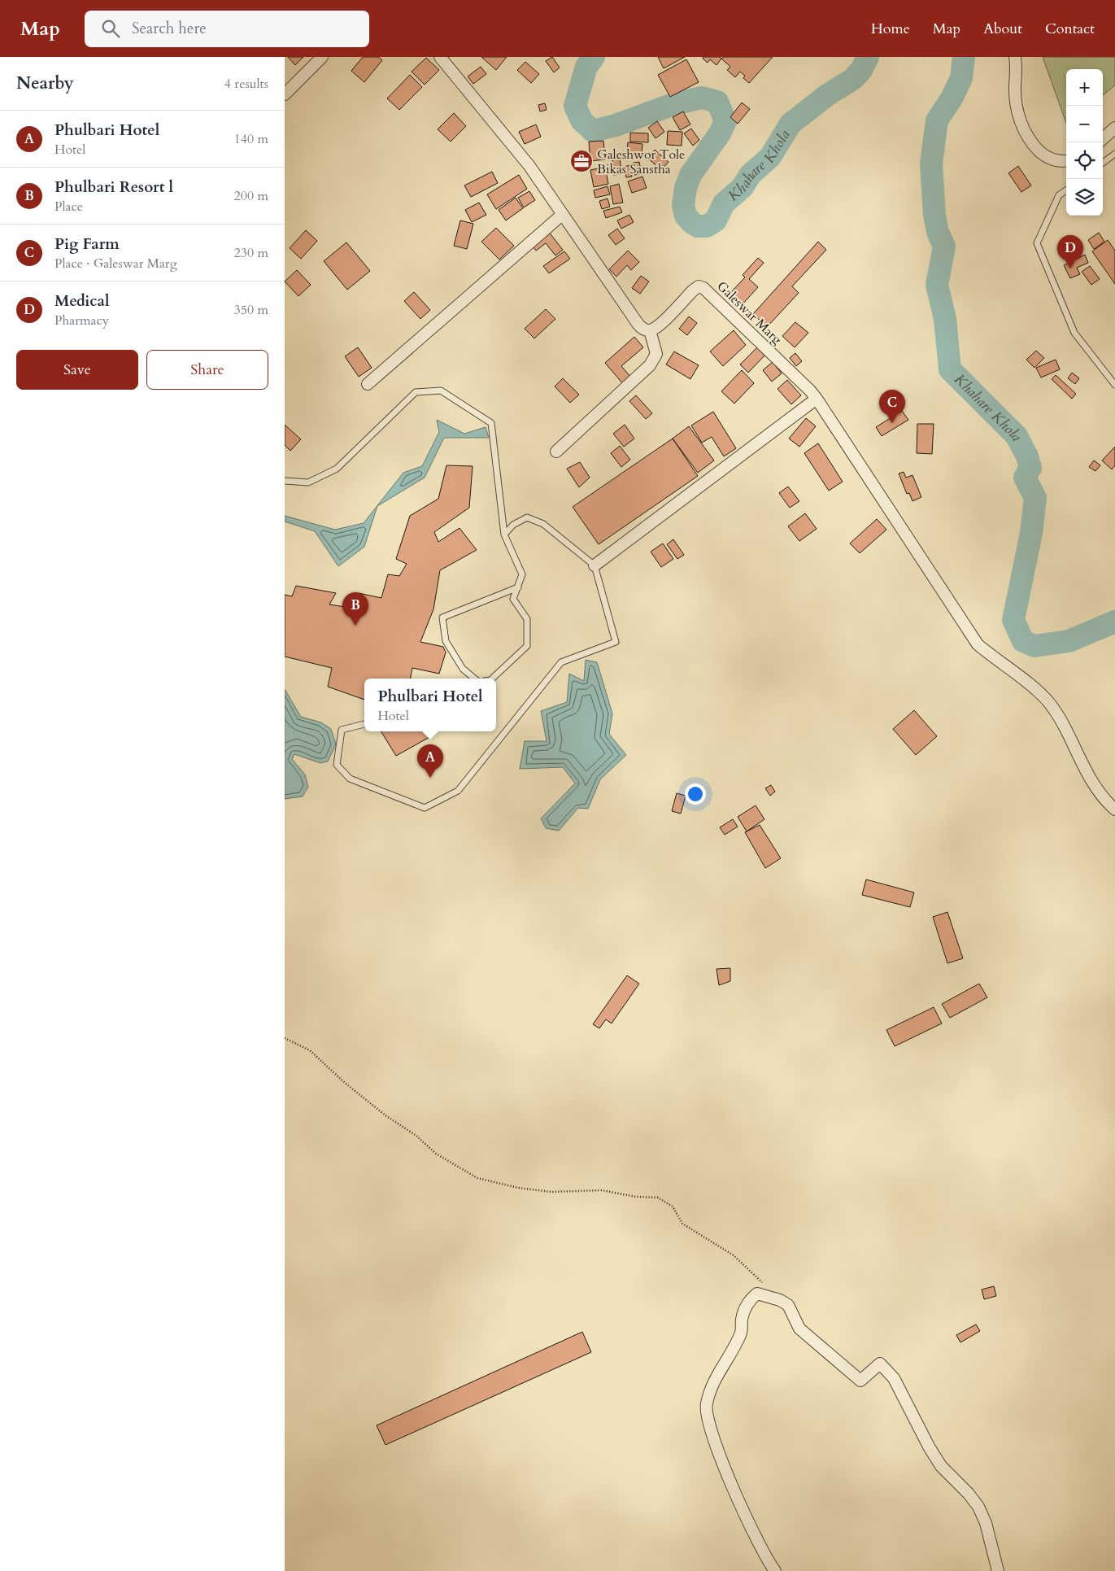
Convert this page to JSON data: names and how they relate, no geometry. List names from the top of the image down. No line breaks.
{"streets":{"street":["Galeswar Marg"]},"water":["Khahare Khola"],"places":{"office":["Galeshwor Tole Bikas Sanstha"]},"page":{"header":"Map","search":"Search here","nav":["Home","Map","About","Contact"],"heading":["Nearby","4 results"],"map_buttons":["+","−"],"list":[{"mark":"A","name":"Phulbari Hotel","note":"Hotel","value":"140 m"},{"mark":"B","name":"Phulbari Resort l","note":"Place","value":"200 m"},{"mark":"C","name":"Pig Farm","note":"Place · Galeswar Marg","value":"230 m"},{"mark":"D","name":"Medical","note":"Pharmacy","value":"350 m"}],"pins":["D","C","B","A"],"buttons":["Save","Share"],"popup":["Phulbari Hotel","Hotel"]}}
